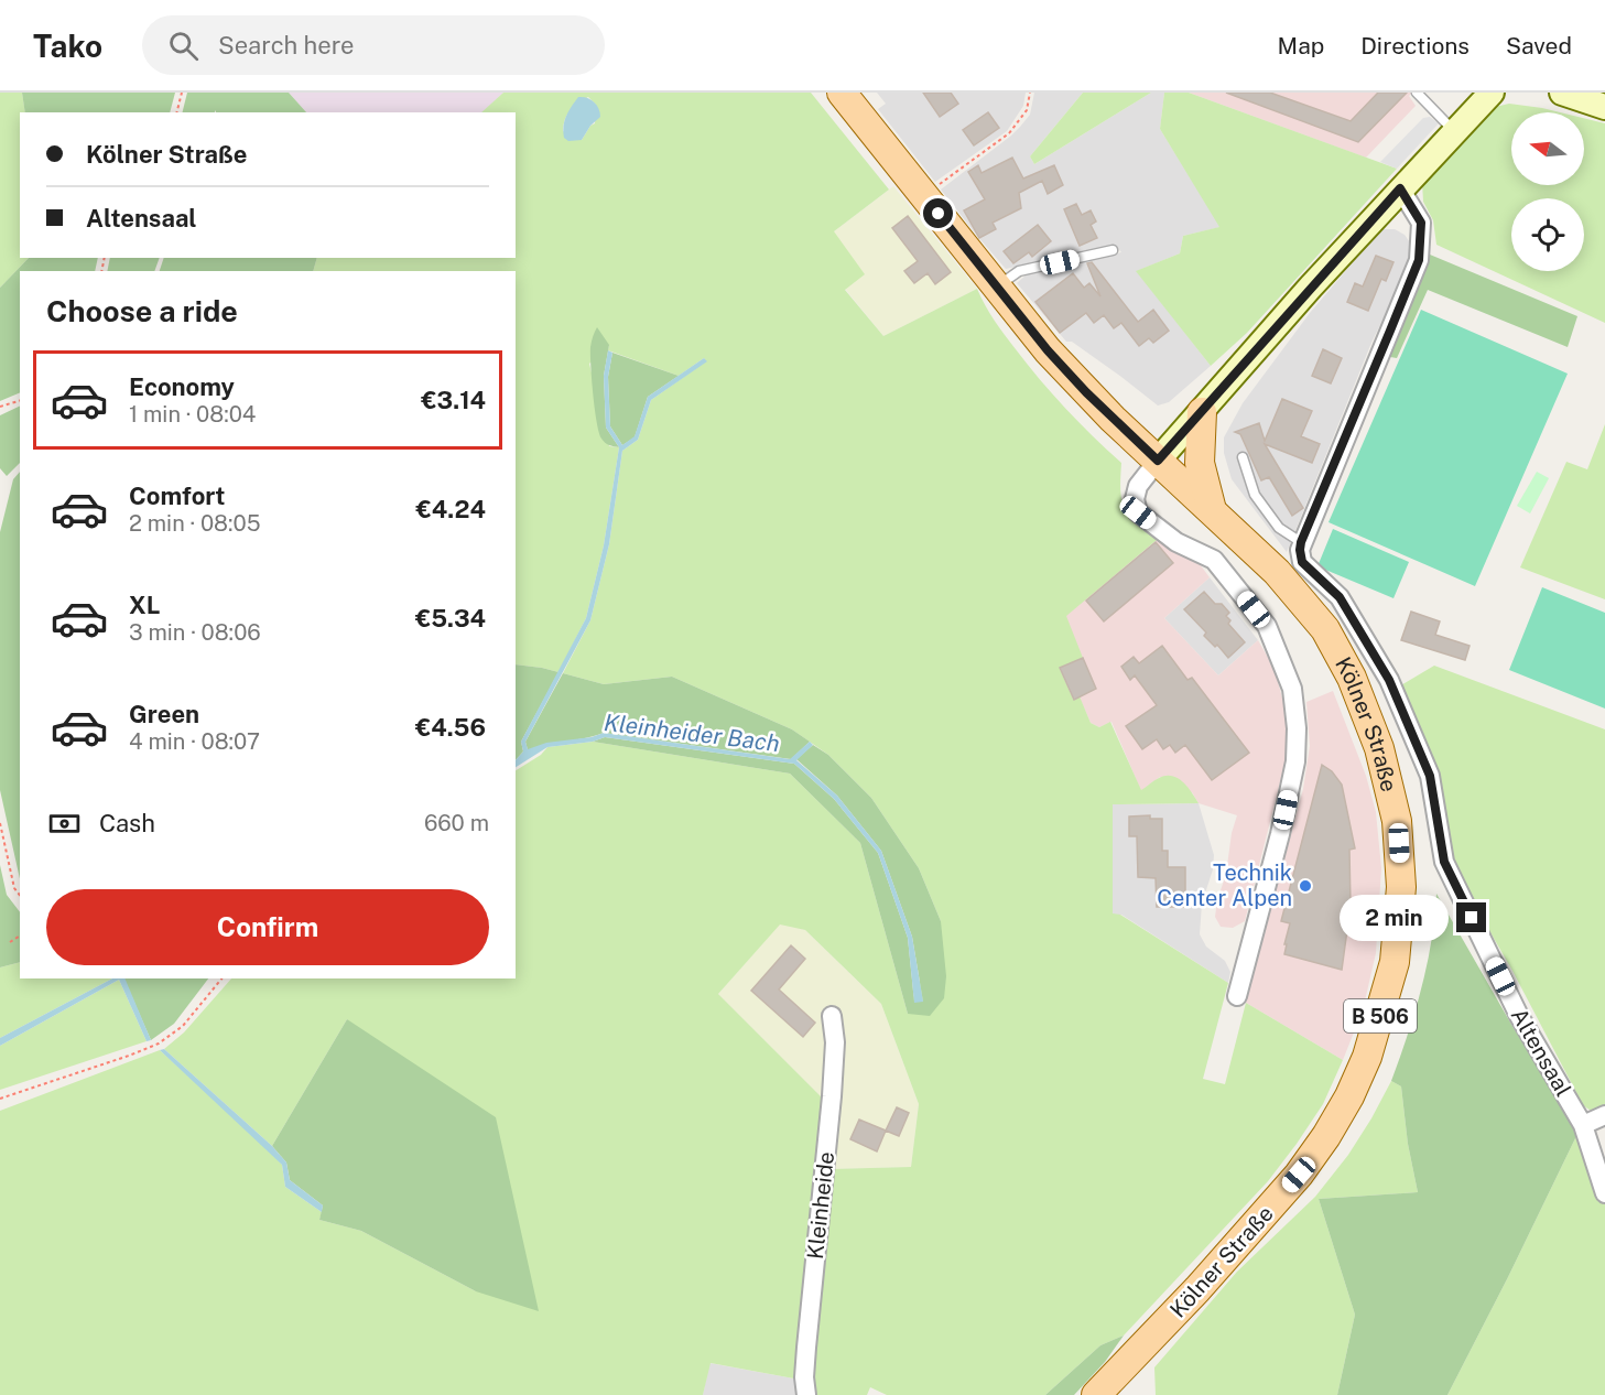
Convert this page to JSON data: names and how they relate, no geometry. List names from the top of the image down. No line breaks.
{"streets":{"main road":["Kölner Straße","B 506"],"street":["Altensaal","Kleinheide"]},"water":["Kleinheider Bach"],"places":["Technik Center Alpen"],"north":"left","page":{"header":"Tako","search":"Search here","nav":["Map","Directions","Saved"],"banner":["Kölner Straße","Altensaal"],"heading":"Choose a ride","list":[{"name":"Economy","note":"1 min · 08:04","value":"€3.14"},{"name":"Comfort","note":"2 min · 08:05","value":"€4.24"},{"name":"XL","note":"3 min · 08:06","value":"€5.34"},{"name":"Green","note":"4 min · 08:07","value":"€4.56"}],"pay":["Cash","660 m"],"buttons":"Confirm","bubble":"2 min"}}
